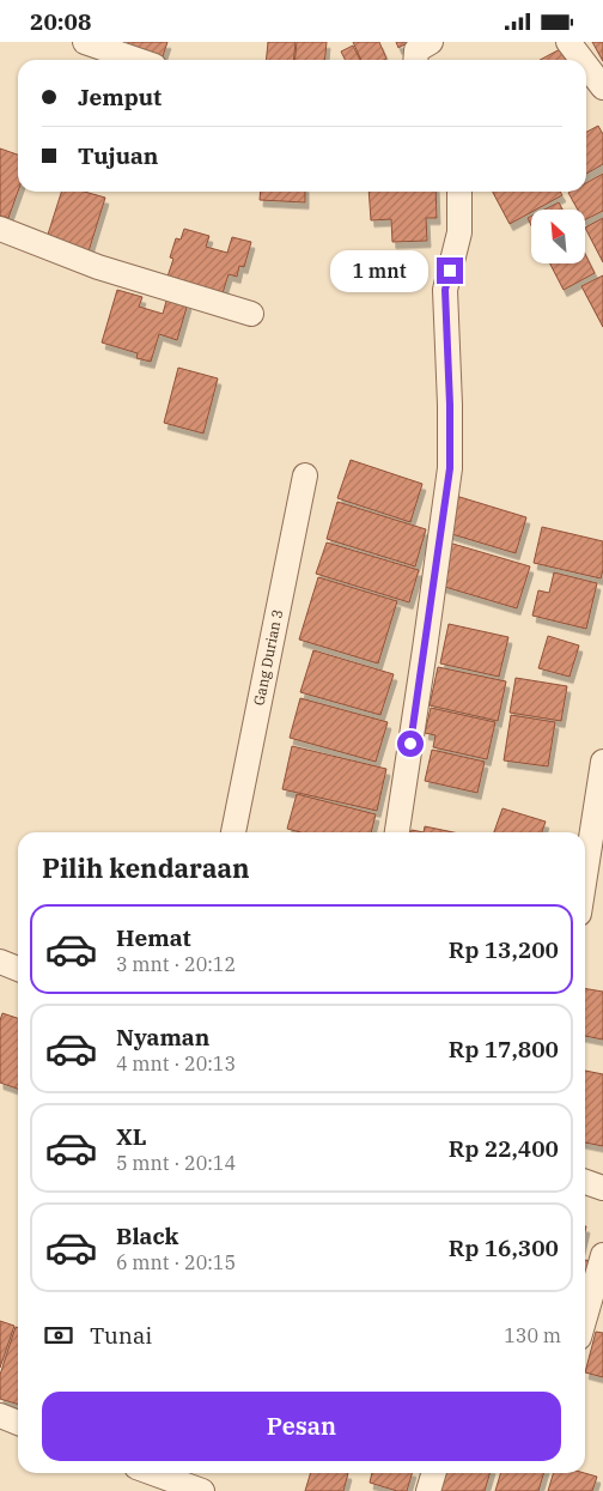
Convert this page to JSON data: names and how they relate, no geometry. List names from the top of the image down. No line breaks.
{"streets":{"street":["Gang Durian 3"]},"north":"top left","page":{"status":"20:08","banner":["Jemput","Tujuan"],"bubble":"1 mnt","heading":"Pilih kendaraan","list":[{"name":"Hemat","note":"3 mnt · 20:12","value":"Rp 13,200"},{"name":"Nyaman","note":"4 mnt · 20:13","value":"Rp 17,800"},{"name":"XL","note":"5 mnt · 20:14","value":"Rp 22,400"},{"name":"Black","note":"6 mnt · 20:15","value":"Rp 16,300"}],"pay":["Tunai","130 m"],"buttons":"Pesan"}}
